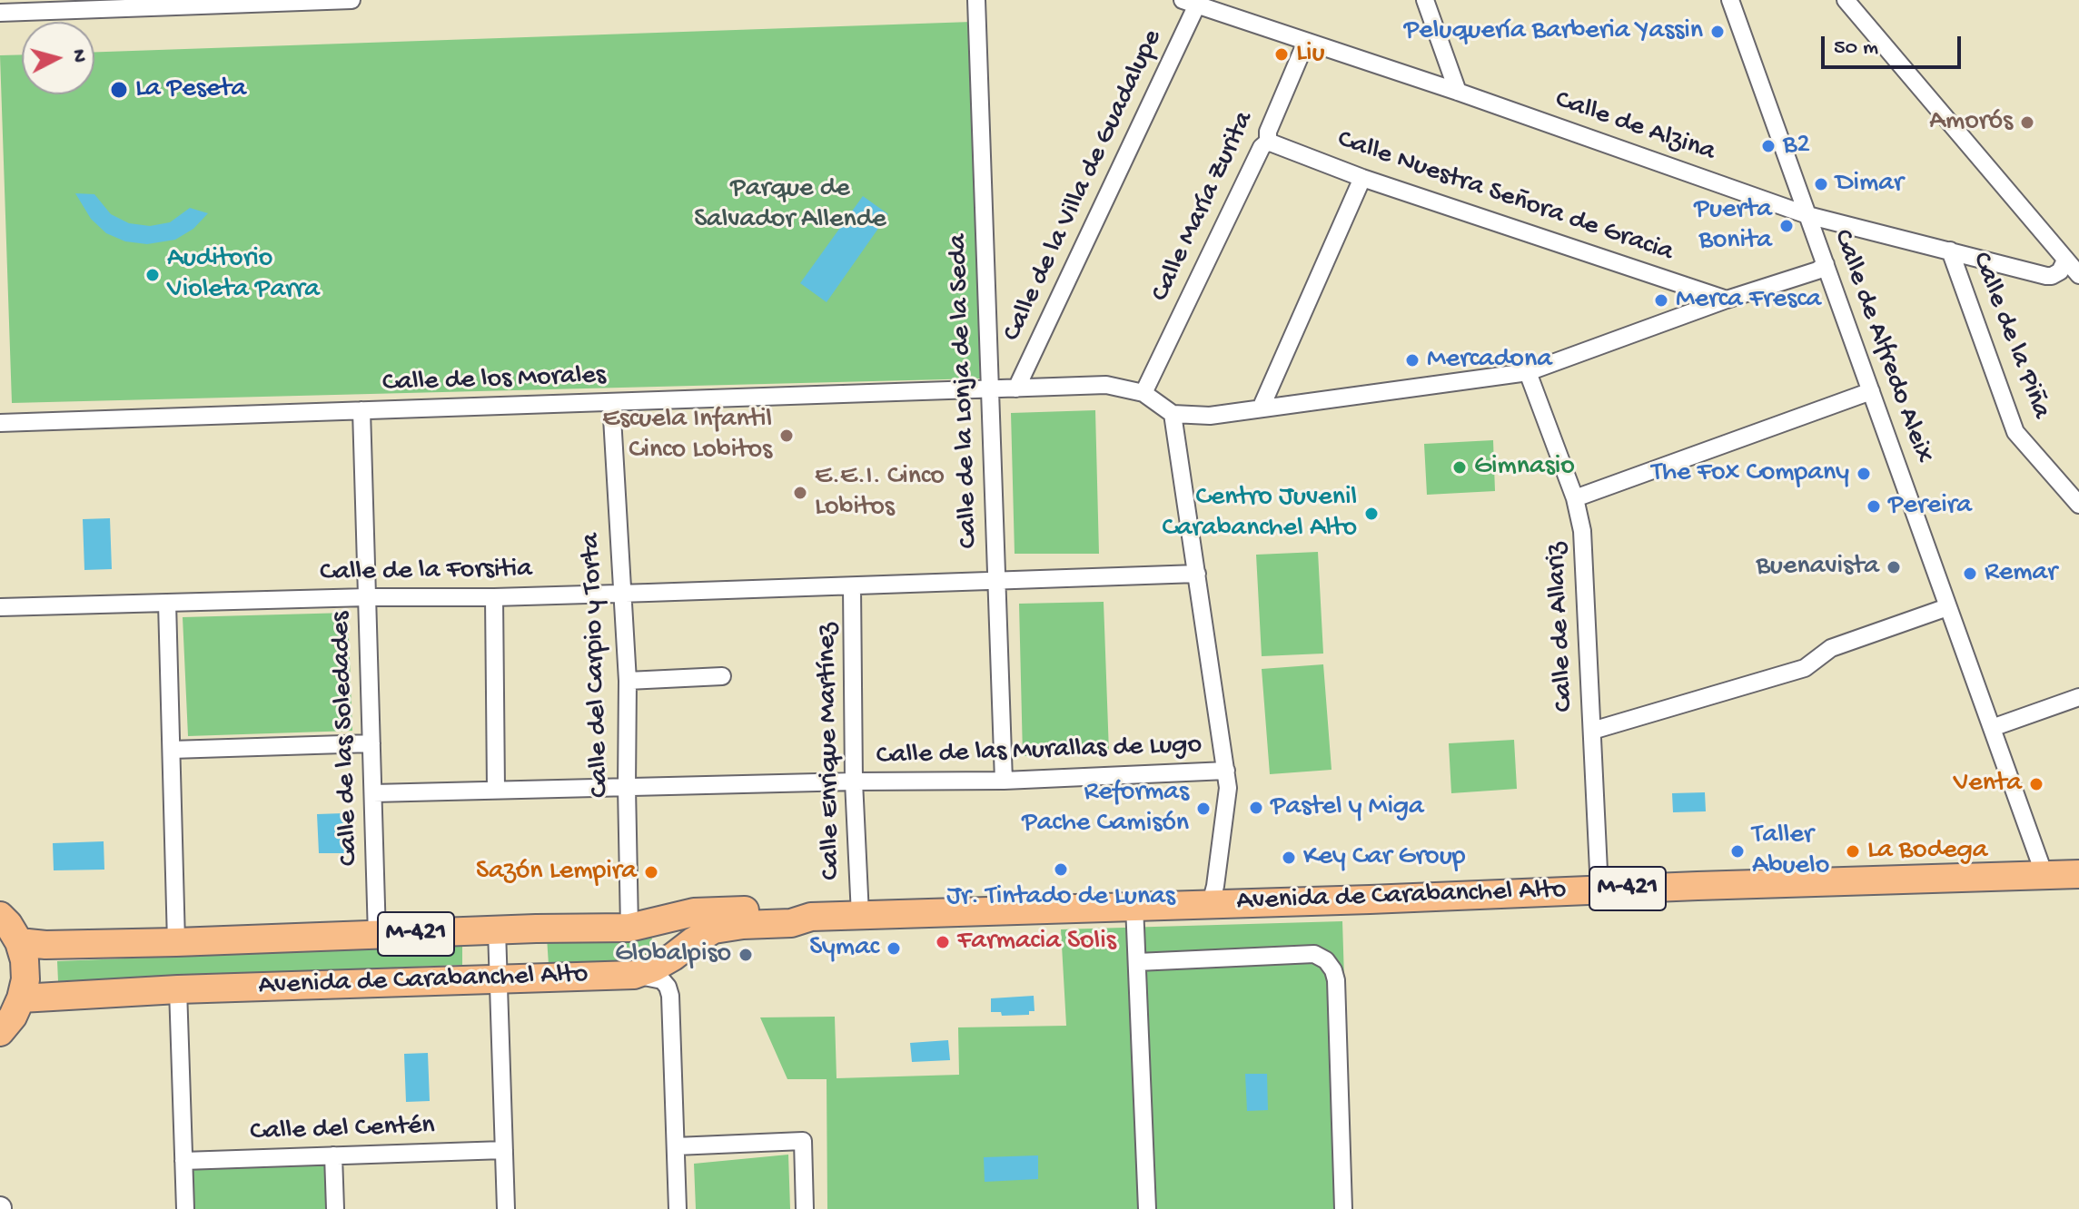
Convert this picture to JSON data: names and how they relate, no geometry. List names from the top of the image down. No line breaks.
{"streets":{"main road":["M-421","Avenida de Carabanchel Alto"],"street":["Calle de Alzina","Calle de la Villa de Guadalupe","Calle Nuestra Señora de Gracia","Calle María Zurita","Calle de la Piña","Calle de Alfredo Aleix","Calle de los Morales","Calle de la Lonja de la Seda","Calle de la Forsitia","Calle de Allariz","Calle del Carpio y Torta","Calle de las Soledades","Calle Enrique Martínez","Calle de las Murallas de Lugo","Calle del Centén"]},"crossings":[["Calle de Alzina","Calle de la Villa de Guadalupe"],["Calle de Alzina","Calle María Zurita"],["Calle de Alzina","Calle de la Piña"],["Calle de Alzina","Calle de Alfredo Aleix"],["Calle de la Villa de Guadalupe","Calle de los Morales"],["Calle Nuestra Señora de Gracia","Calle María Zurita"],["Calle María Zurita","Calle de los Morales"],["Calle de Alfredo Aleix","Avenida de Carabanchel Alto"],["Calle de los Morales","Calle de la Lonja de la Seda"],["Calle de los Morales","Calle del Carpio y Torta"],["Calle de los Morales","Calle de las Soledades"],["Calle de la Lonja de la Seda","Calle de la Forsitia"],["Calle de la Lonja de la Seda","Calle de las Murallas de Lugo"],["Calle de la Forsitia","Calle del Carpio y Torta"],["Calle de la Forsitia","Calle de las Soledades"],["Calle de la Forsitia","Calle Enrique Martínez"],["Calle de Allariz","Avenida de Carabanchel Alto"],["Calle del Carpio y Torta","Calle de las Murallas de Lugo"],["Calle del Carpio y Torta","Avenida de Carabanchel Alto"],["Calle de las Soledades","Calle de las Murallas de Lugo"],["Calle de las Soledades","Avenida de Carabanchel Alto"],["Calle Enrique Martínez","Calle de las Murallas de Lugo"],["Calle Enrique Martínez","Avenida de Carabanchel Alto"]],"parks":["Parque de Salvador Allende"],"places":["Peluquería Barberia Yassin","Liu","La Peseta","Amorós","B2","Dimar","Puerta Bonita","Auditorio Violeta Parra","Merca Fresca","Mercadona","Escuela Infantil Cinco Lobitos","Gimnasio","The Fox Company","E.E.I. Cinco Lobitos","Pereira","Centro Juvenil Carabanchel Alto","Buenavista","Remar","Venta","Pastel y Miga","Reformas Pache Camisón","Taller Abuelo","La Bodega","Key Car Group","Jr. Tintado de Lunas","Sazón Lempira","Farmacia Solis","Symac","Globalpiso"],"scale_bar":"50 m","north":"right"}
